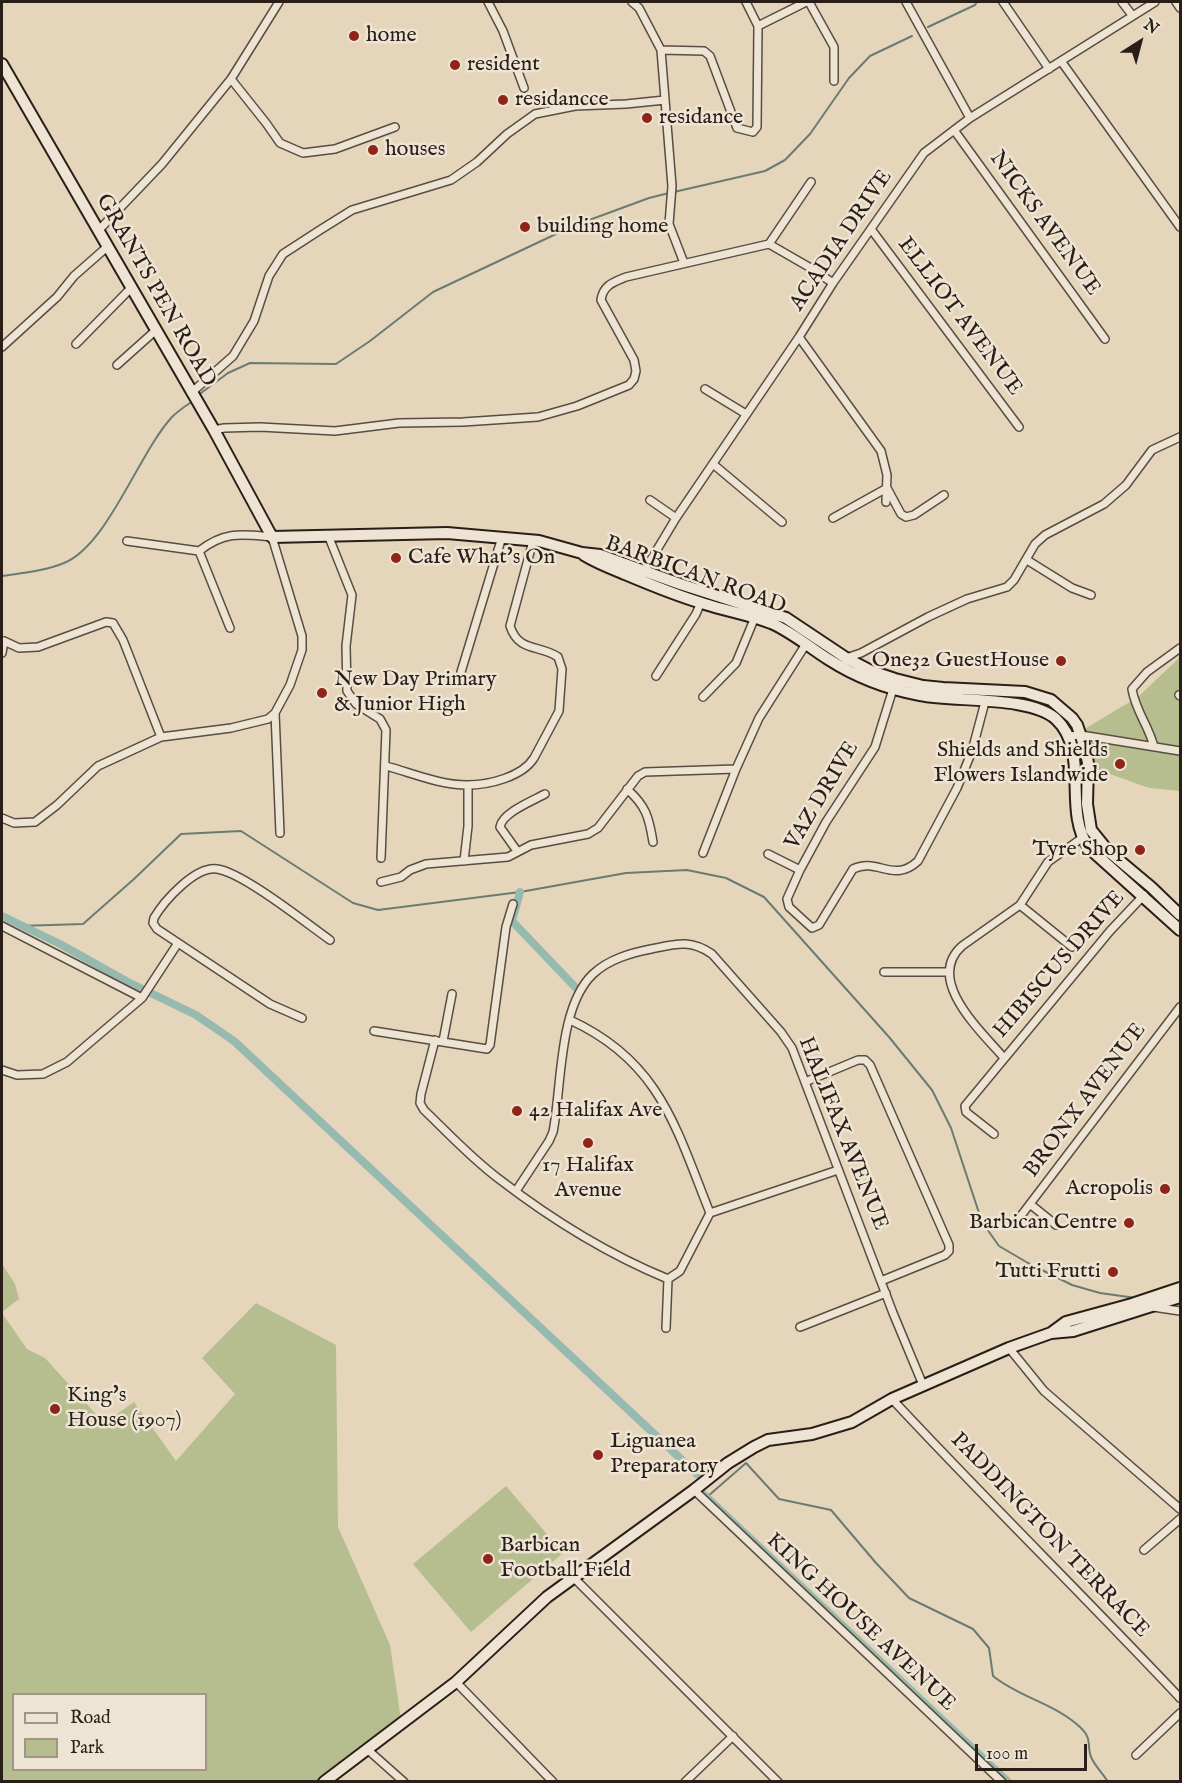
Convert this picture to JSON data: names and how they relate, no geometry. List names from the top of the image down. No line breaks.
{"streets":{"main road":["GRANTS PEN ROAD","BARBICAN ROAD"],"street":["NICKS AVENUE","ACADIA DRIVE","ELLIOT AVENUE","VAZ DRIVE","HIBISCUS DRIVE","BRONX AVENUE","HALIFAX AVENUE","PADDINGTON TERRACE","KING HOUSE AVENUE"]},"crossings":[["NICKS AVENUE","ACADIA DRIVE"],["ACADIA DRIVE","ELLIOT AVENUE"],["ACADIA DRIVE","BARBICAN ROAD"],["GRANTS PEN ROAD","BARBICAN ROAD"],["BARBICAN ROAD","VAZ DRIVE"]],"places":["home","resident","residancce","residance","houses","building home","Cafe What's On","One32 GuestHouse","New Day Primary & Junior High","Shields and Shields Flowers Islandwide","Tyre Shop","42 Halifax Ave","17 Halifax Avenue","Acropolis","Barbican Centre","Tutti Frutti","King's House (1907)","Liguanea Preparatory","Barbican Football Field"],"legend":["Road","Park"],"scale_bar":"100 m","north":"top right"}
